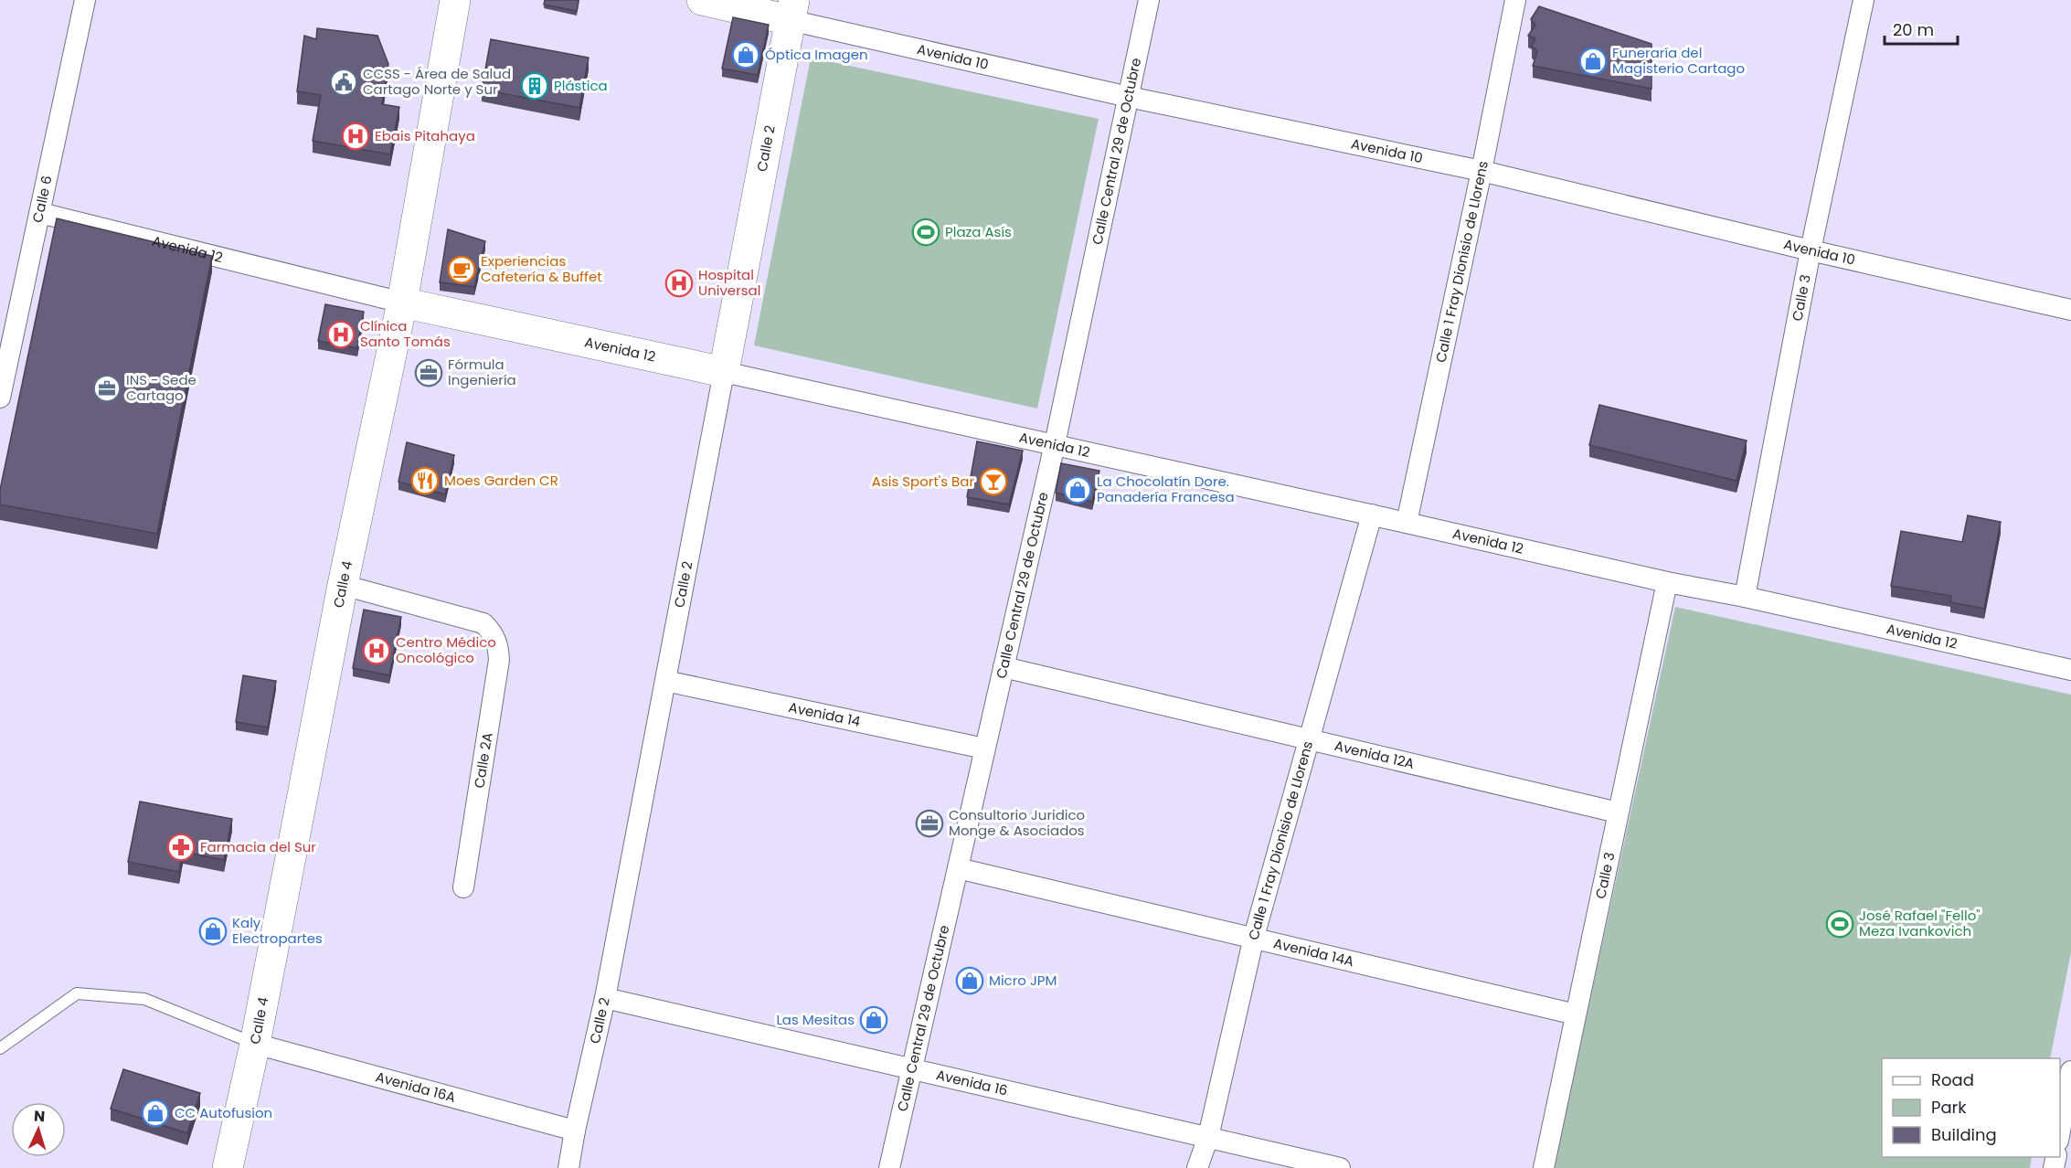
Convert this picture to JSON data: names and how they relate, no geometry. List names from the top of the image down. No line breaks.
{"streets":{"street":["Avenida 10","Calle 2","Calle Central 29 de Octubre","Calle 6","Avenida 12","Calle 1 Fray Dionisio de Llorens","Calle 3","Calle 4","Avenida 14","Avenida 12A","Calle 2A","Avenida 14A","Avenida 16","Avenida 16A"]},"crossings":[["Avenida 10","Calle 2"],["Avenida 10","Calle Central 29 de Octubre"],["Avenida 10","Calle 1 Fray Dionisio de Llorens"],["Avenida 10","Calle 3"],["Calle 2","Avenida 12"],["Calle 2","Avenida 14"],["Calle 2","Avenida 16"],["Calle 2","Avenida 16A"],["Calle Central 29 de Octubre","Avenida 12"],["Calle Central 29 de Octubre","Avenida 14"],["Calle Central 29 de Octubre","Avenida 12A"],["Calle Central 29 de Octubre","Avenida 14A"],["Calle Central 29 de Octubre","Avenida 16"],["Calle 6","Avenida 12"],["Avenida 12","Calle 1 Fray Dionisio de Llorens"],["Avenida 12","Calle 3"],["Avenida 12","Calle 4"],["Calle 1 Fray Dionisio de Llorens","Avenida 12A"],["Calle 1 Fray Dionisio de Llorens","Avenida 14A"],["Calle 1 Fray Dionisio de Llorens","Avenida 16"],["Calle 3","Avenida 12A"],["Calle 3","Avenida 14A"],["Calle 4","Calle 2A"],["Calle 4","Avenida 16A"]],"places":{"shop":["Óptica Imagen","Funeraría del Magisterio Cartago","La Chocolatín Dore. Panadería Francesa","Kaly Electropartes","Micro JPM","Las Mesitas","CC Autofusion"],"public building":["CCSS - Área de Salud Cartago Norte y Sur"],"building":["Plástica"],"hospital":["Ebais Pitahaya","Hospital Universal","Clínica Santo Tomás","Centro Médico Oncológico"],"sports":["Plaza Asís","José Rafael \"Fello\" Meza Ivankovich"],"cafe":["Experiencias Cafetería & Buffet"],"office":["Fórmula Ingeniería","INS - Sede Cartago","Consultorio Juridico Monge & Asociados"],"restaurant":["Moes Garden CR"],"bar":["Asis Sport's Bar"],"pharmacy":["Farmacia del Sur"]},"legend":["Road","Park","Building"],"scale_bar":"20 m","north":"top"}
